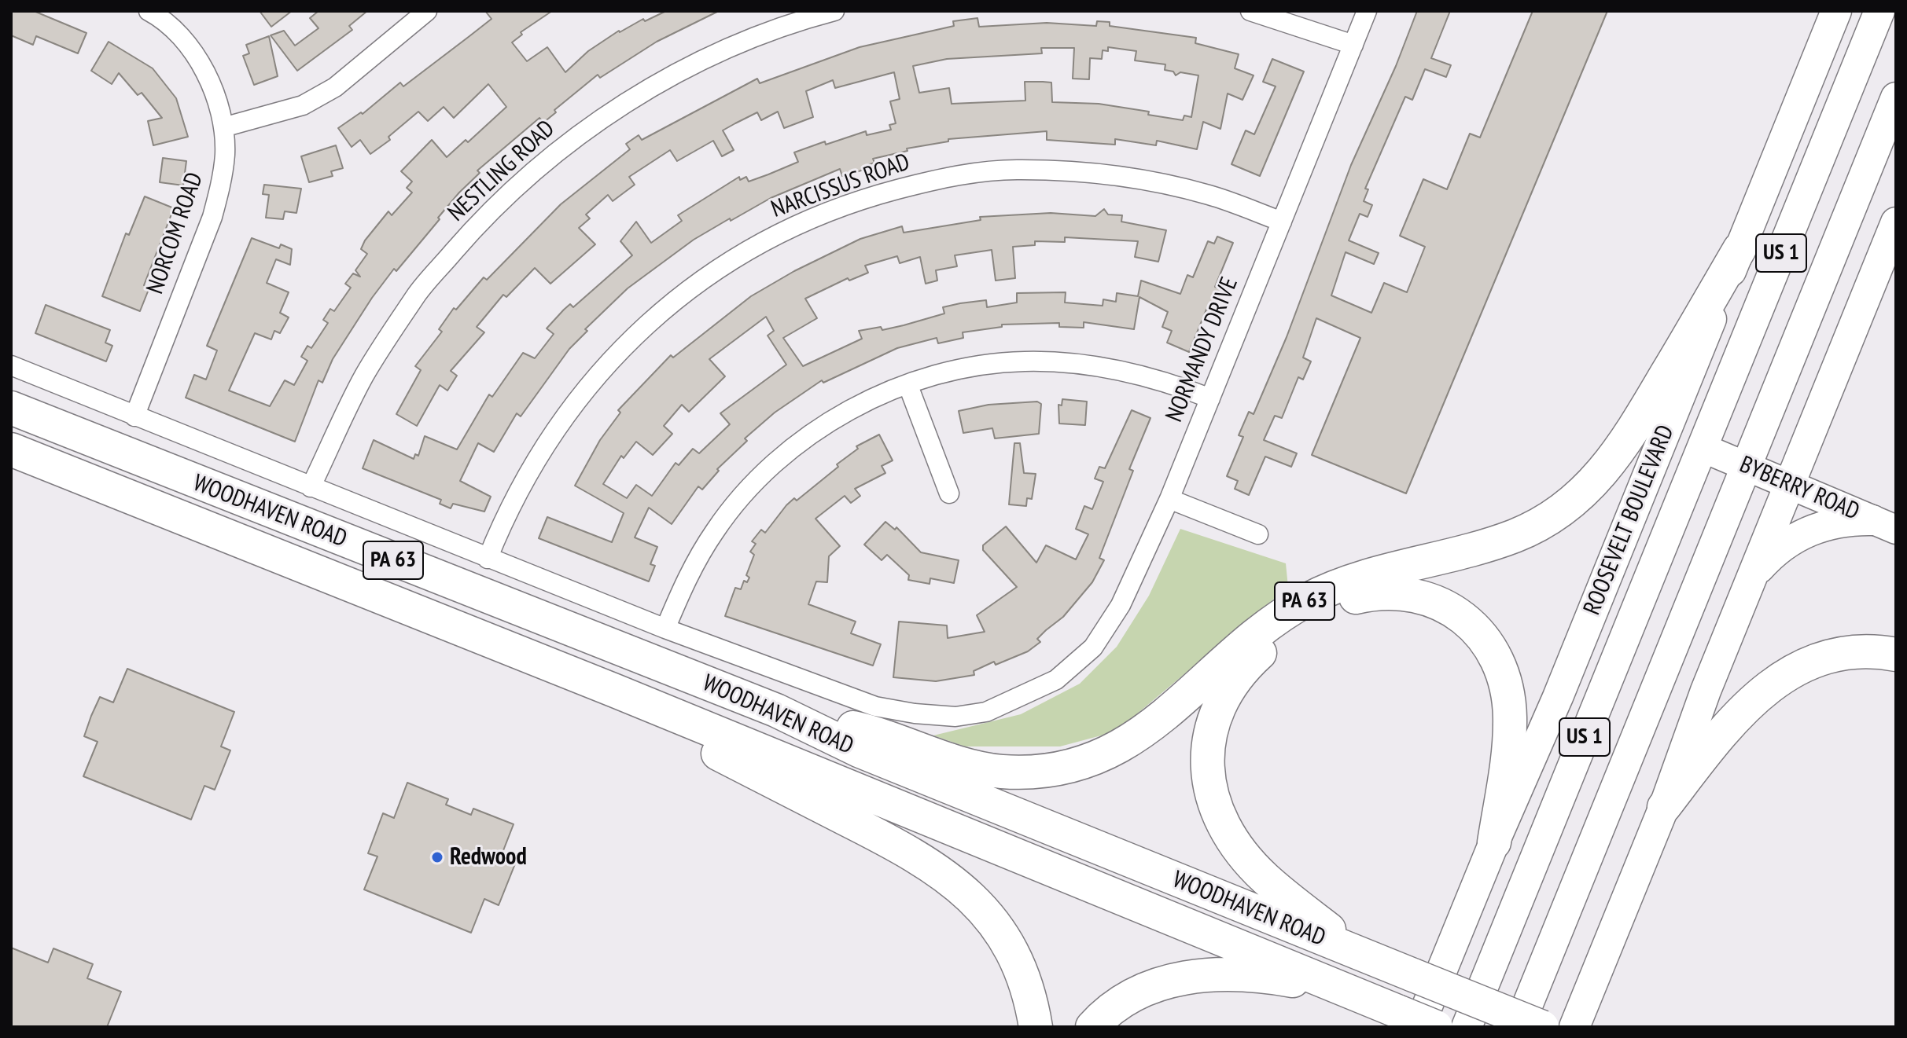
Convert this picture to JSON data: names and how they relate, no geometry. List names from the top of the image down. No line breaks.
{"streets":{"highway":["US 1","WOODHAVEN ROAD","ROOSEVELT BOULEVARD","PA 63"],"main road":["BYBERRY ROAD"],"street":["NESTLING ROAD","NARCISSUS ROAD","NORCOM ROAD","NORMANDY DRIVE"]},"crossings":[["NESTLING ROAD","WOODHAVEN ROAD"],["NARCISSUS ROAD","NORMANDY DRIVE"],["NARCISSUS ROAD","WOODHAVEN ROAD"],["NORCOM ROAD","WOODHAVEN ROAD"],["US 1","BYBERRY ROAD"],["NORMANDY DRIVE","WOODHAVEN ROAD"],["BYBERRY ROAD","ROOSEVELT BOULEVARD"],["WOODHAVEN ROAD","ROOSEVELT BOULEVARD"],["WOODHAVEN ROAD","PA 63"],["ROOSEVELT BOULEVARD","PA 63"]],"places":["Redwood"]}
